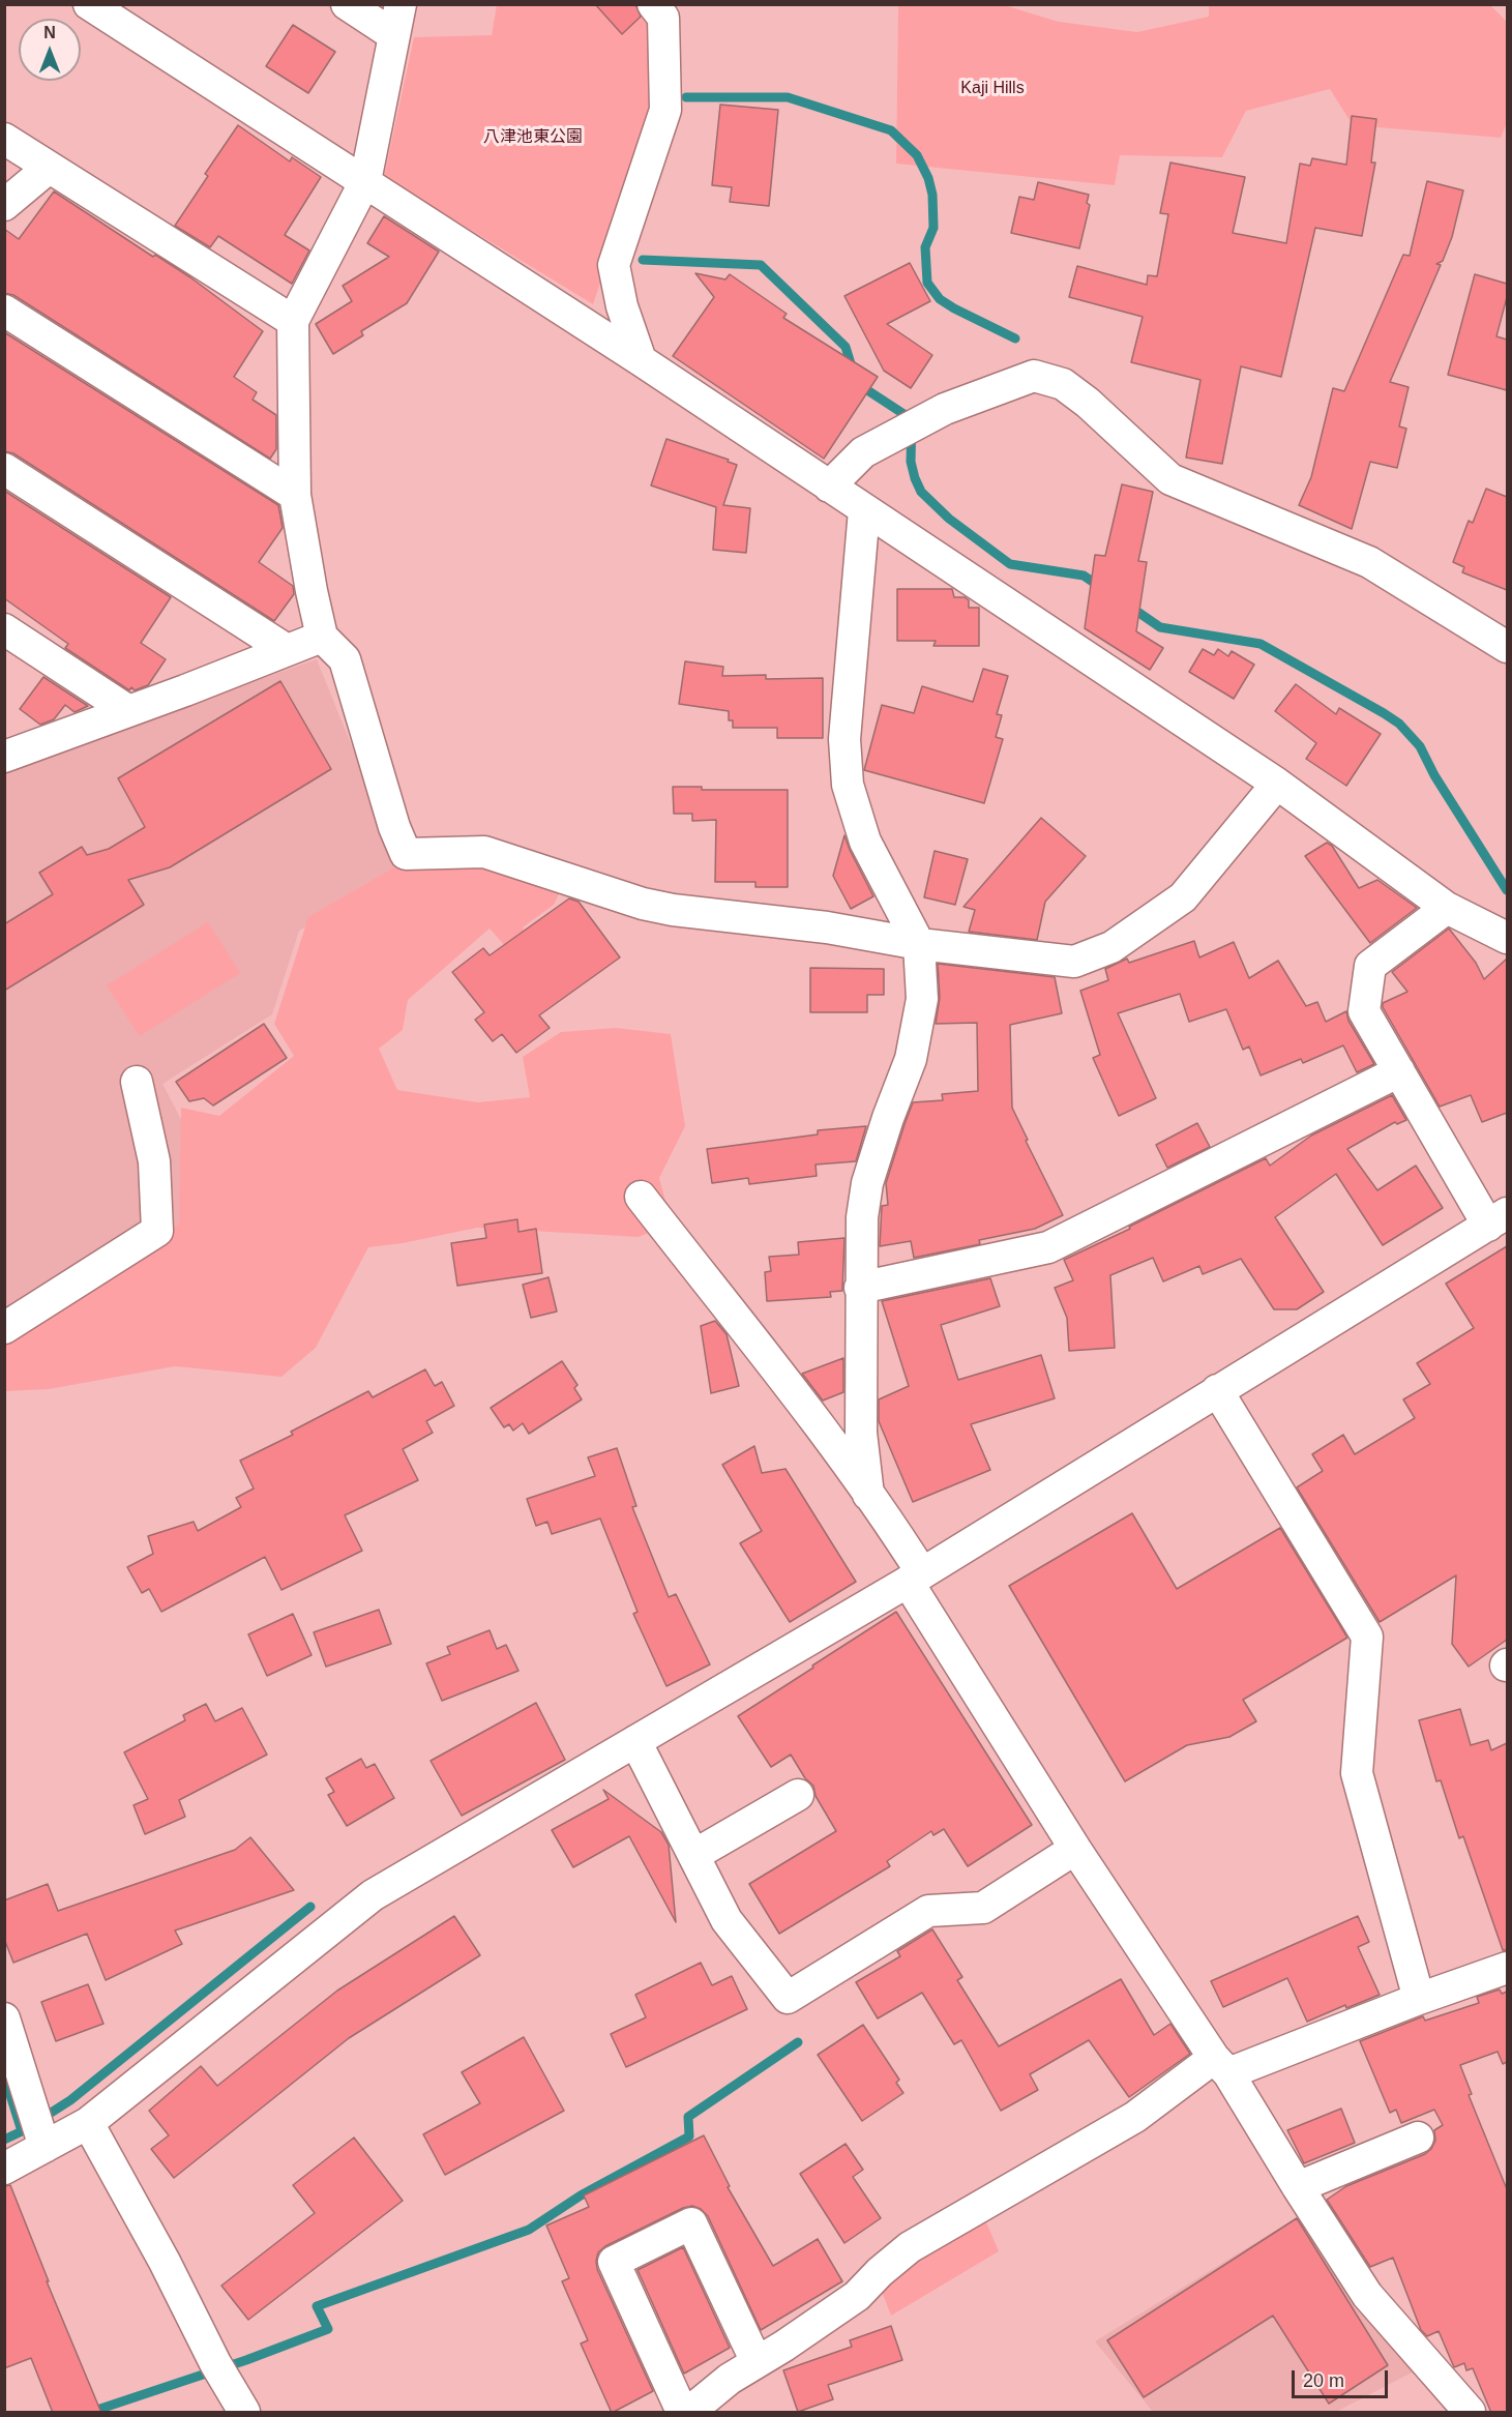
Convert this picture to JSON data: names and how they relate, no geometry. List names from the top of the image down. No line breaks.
{"parks":["Kaji Hills","八津池東公園"],"scale_bar":"20 m","north":"top"}
